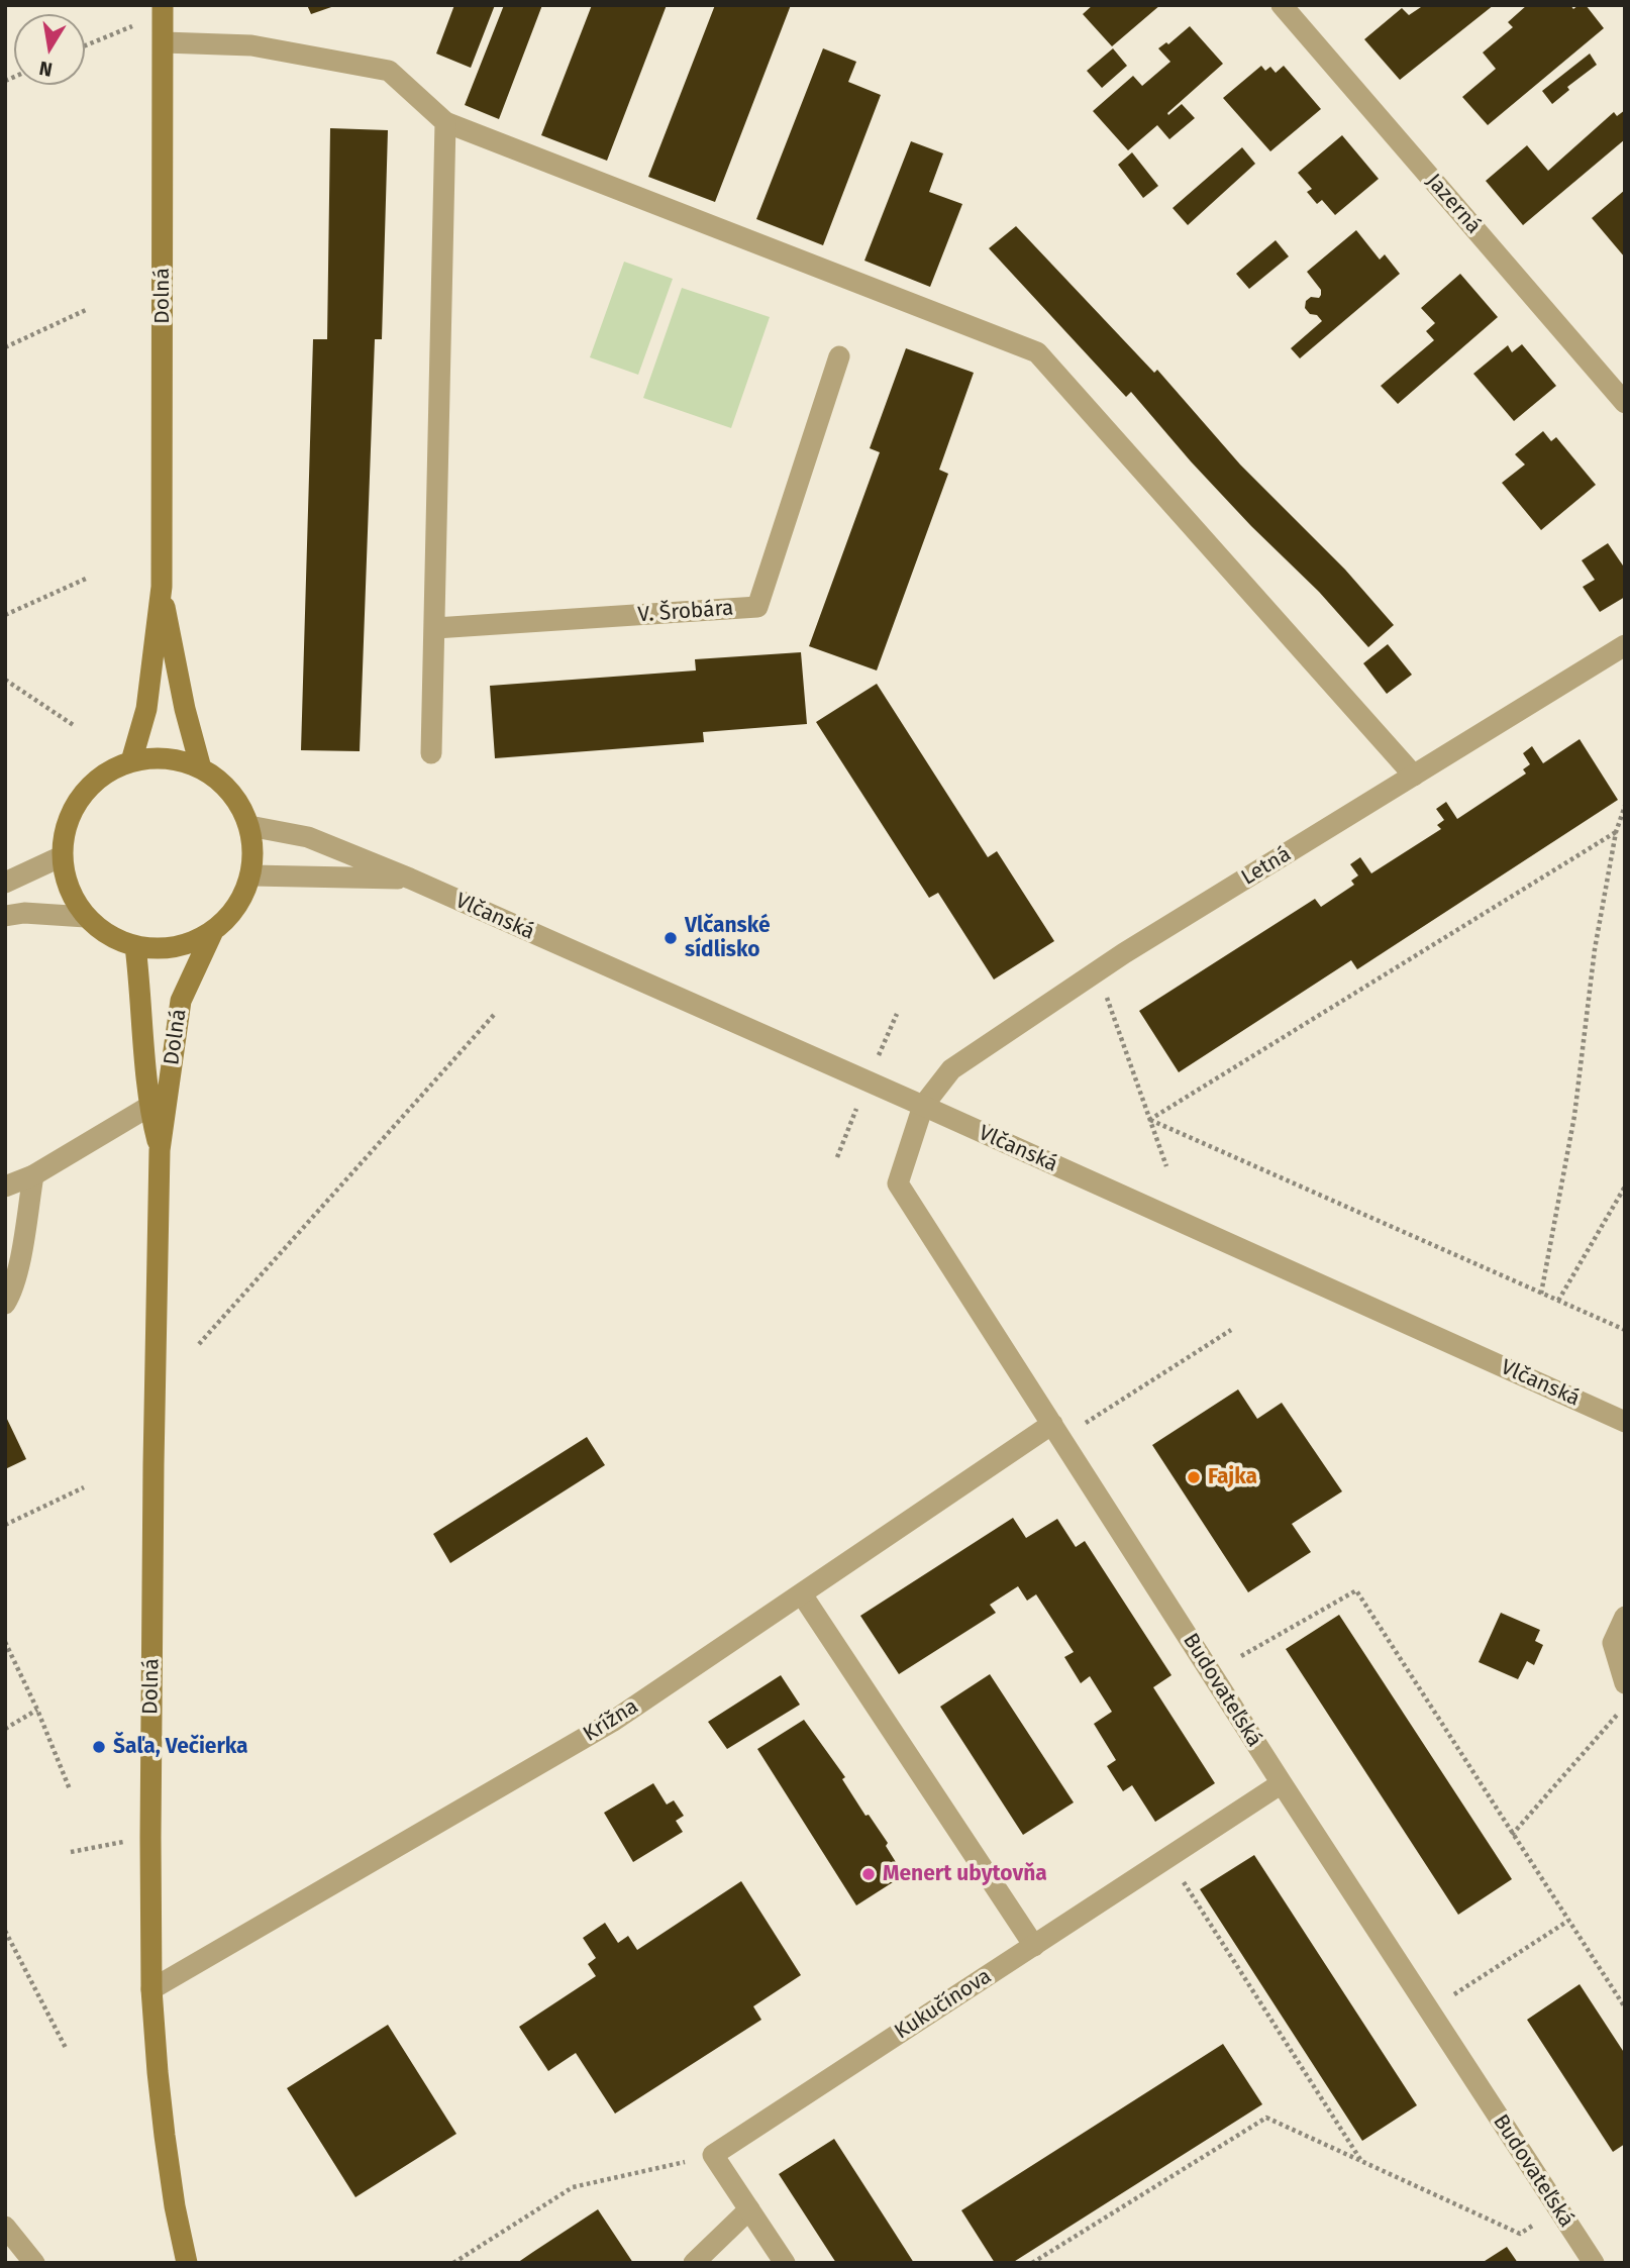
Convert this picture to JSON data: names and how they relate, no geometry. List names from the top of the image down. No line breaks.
{"streets":{"main road":["Dolná"],"street":["Jazerná","V. Šrobára","Letná","Vlčanská","Budovateľská","Krížna","Kukučínova"]},"crossings":[["Dolná","Vlčanská"],["Dolná","Krížna"],["Letná","Vlčanská"],["Letná","Budovateľská"],["Vlčanská","Budovateľská"],["Budovateľská","Krížna"],["Budovateľská","Kukučínova"]],"places":["Vlčanské sídlisko","Fajka","Šaľa, Večierka","Menert ubytovňa"],"north":"bottom"}
